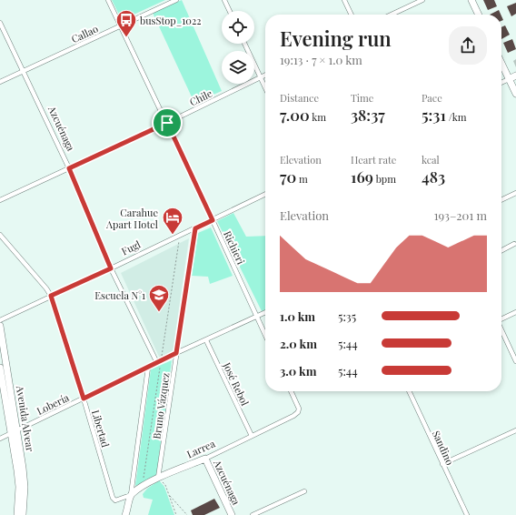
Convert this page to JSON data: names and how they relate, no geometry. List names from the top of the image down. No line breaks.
{"streets":{"main road":["Azcuénaga","Avenida Alvear","Larrea"],"street":["Callao","Chile","Fugl","Richieri","José Rebol","Lobería","Bruno Vázquez","Libertad","Sandino"]},"crossings":[["Callao","Azcuénaga"],["Callao","Richieri"],["Chile","Azcuénaga"],["Chile","Richieri"],["Azcuénaga","Fugl"],["Azcuénaga","Lobería"],["Azcuénaga","Larrea"],["Fugl","Richieri"],["Fugl","Bruno Vázquez"],["Fugl","Libertad"],["Richieri","Lobería"],["José Rebol","Lobería"],["José Rebol","Larrea"],["Lobería","Bruno Vázquez"],["Lobería","Avenida Alvear"],["Lobería","Libertad"],["Bruno Vázquez","Libertad"],["Bruno Vázquez","Larrea"],["Libertad","Larrea"]],"places":{"bus stop":["busStop_1022"],"hotel":["Carahue Apart Hotel"],"school or university":["Escuela N°1"]},"page":{"heading":["Evening run","19:13 · 7 × 1.0 km"],"stats":[["Distance","7.00 km"],["Time","38:37"],["Pace","5:31 /km"],["Elevation","70 m"],["Heart rate","169 bpm"],["kcal","483"]],"chart":["Elevation","193–201 m"],"list":[{"name":"1.0 km","note":"5:35"},{"name":"2.0 km","note":"5:44"},{"name":"3.0 km","note":"5:44"}]}}
